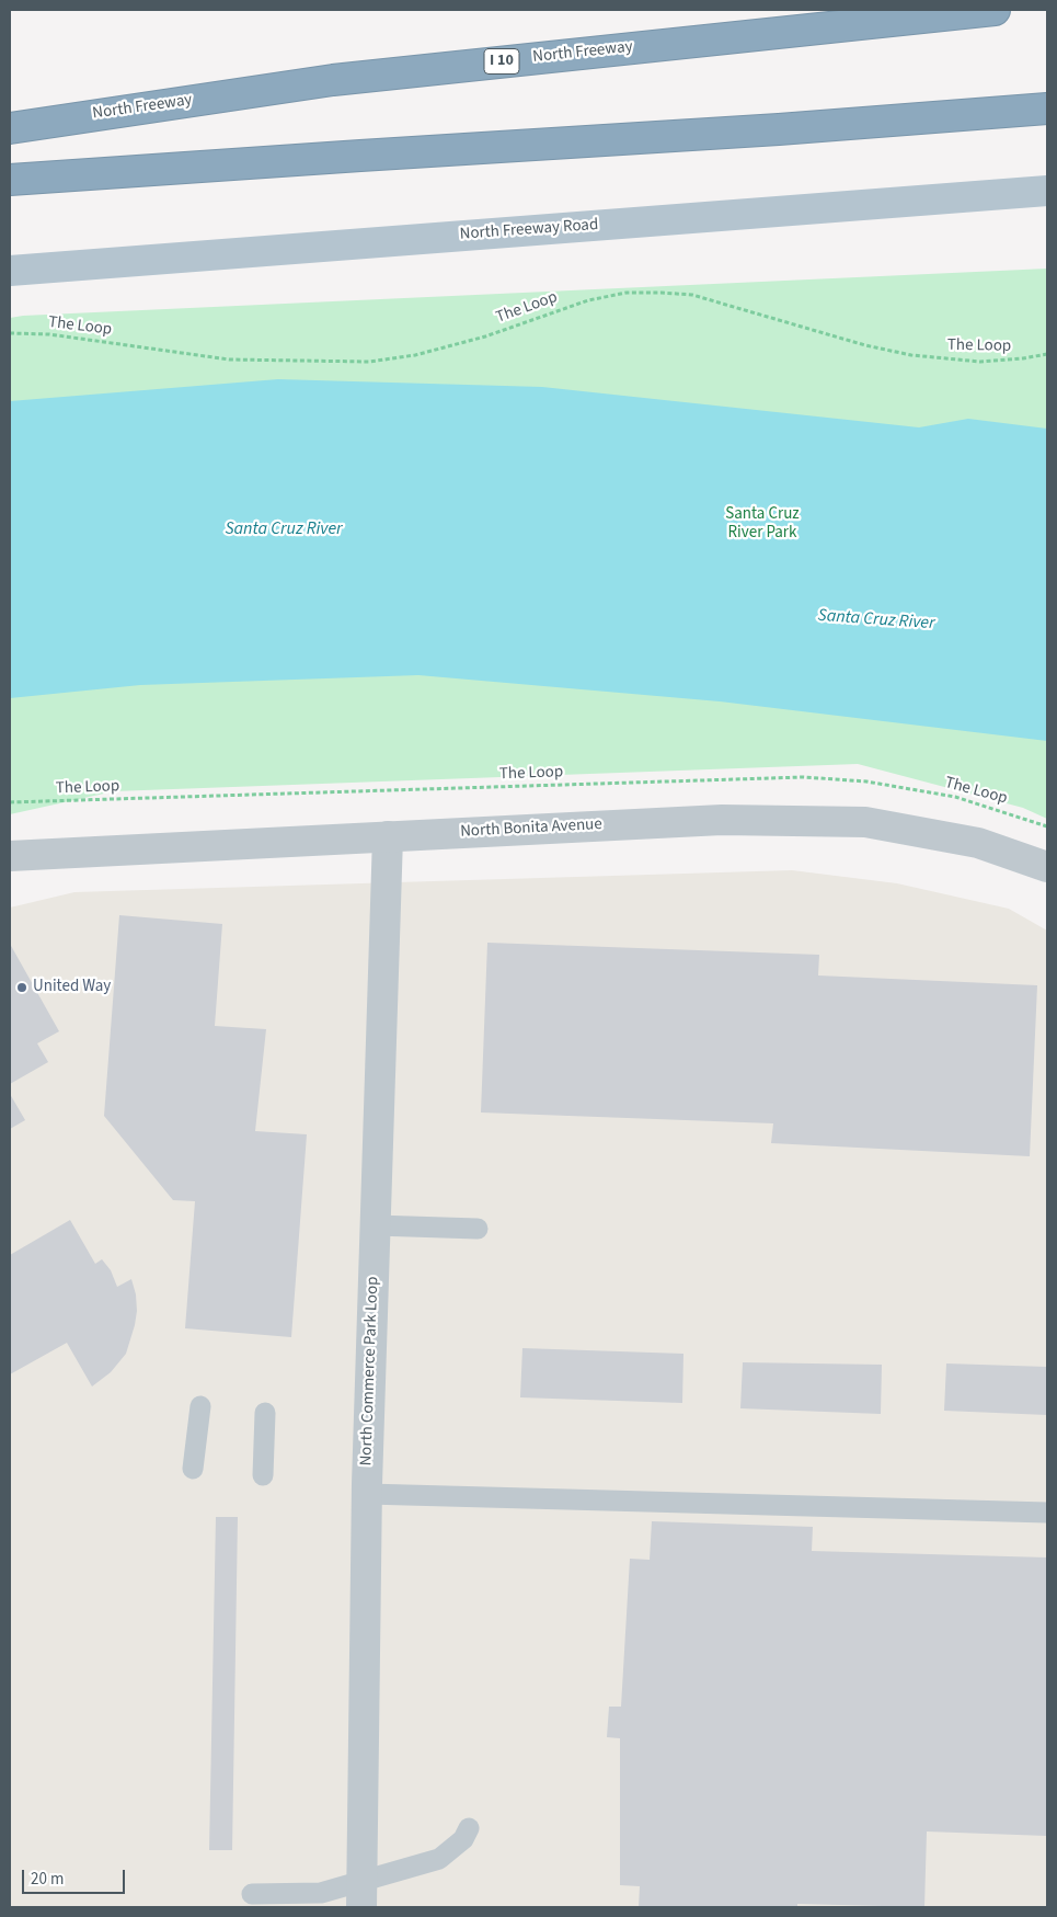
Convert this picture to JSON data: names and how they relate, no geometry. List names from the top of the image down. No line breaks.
{"streets":{"highway":["North Freeway","I 10"],"main road":["North Freeway Road"],"street":["North Bonita Avenue","North Commerce Park Loop"],"path":["The Loop"]},"crossings":[["North Bonita Avenue","North Commerce Park Loop"]],"water":["Santa Cruz River"],"parks":["Santa Cruz River Park"],"places":["United Way"],"scale_bar":"20 m"}
